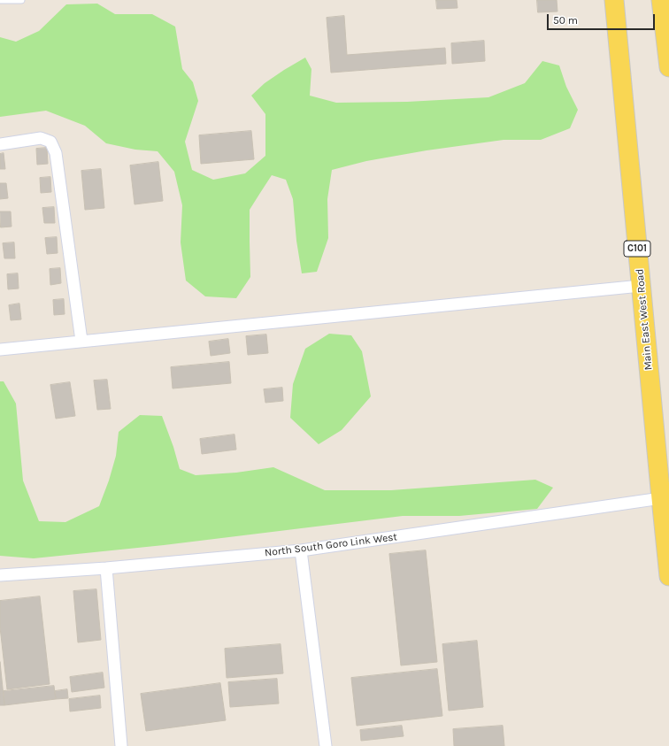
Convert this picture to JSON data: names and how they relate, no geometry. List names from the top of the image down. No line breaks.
{"streets":{"main road":["C101","Main East West Road"],"street":["North South Goro Link West"]},"crossings":[["Main East West Road","North South Goro Link West"]],"scale_bar":"50 m"}
